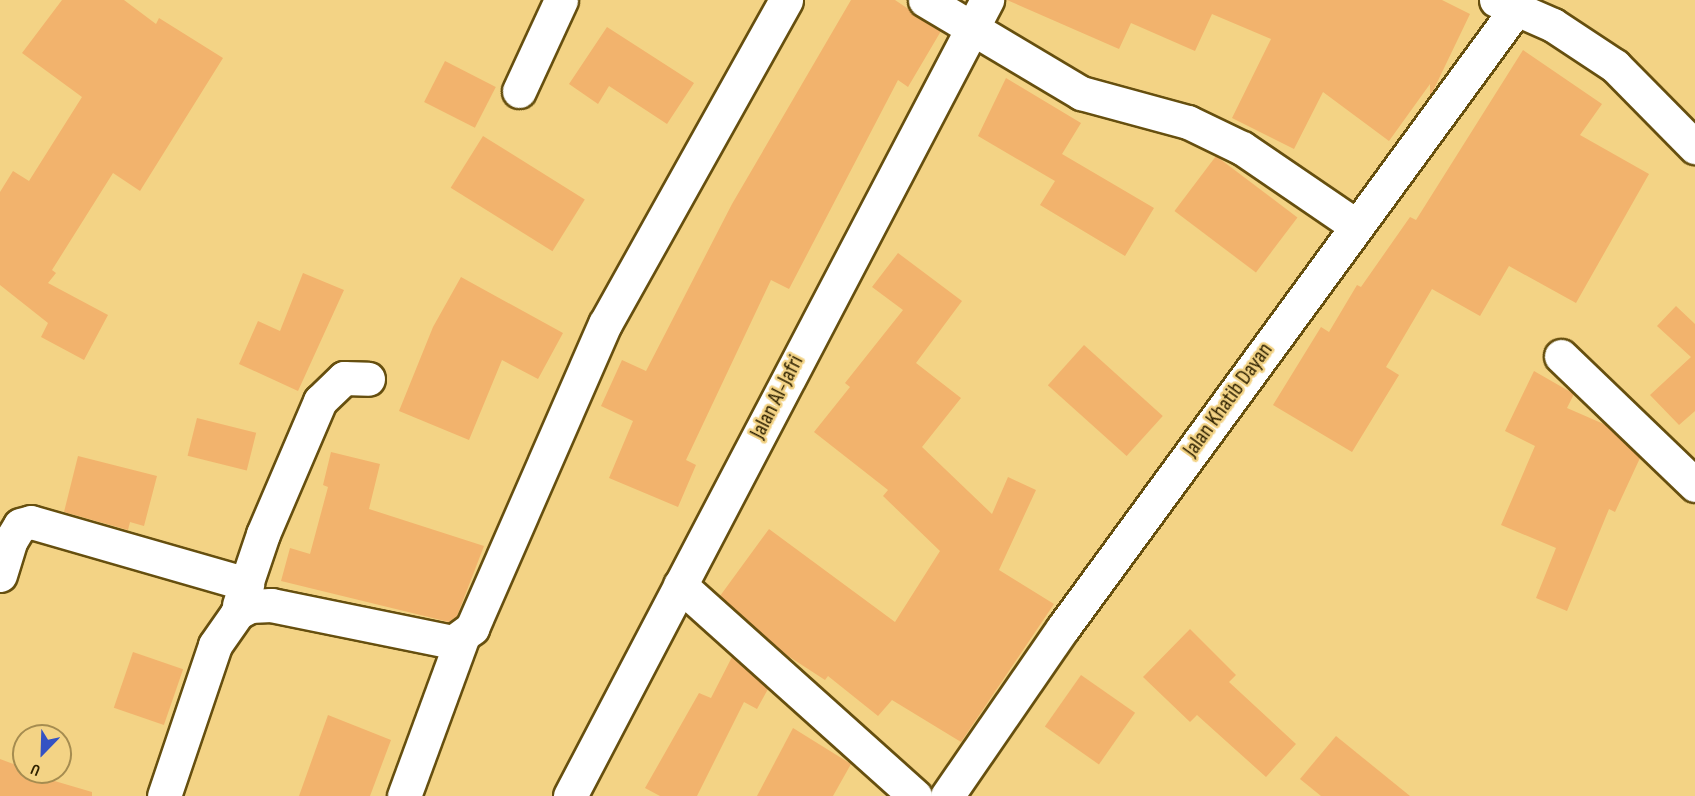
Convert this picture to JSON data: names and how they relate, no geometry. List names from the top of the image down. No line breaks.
{"streets":{"street":["Jalan Al-Jafri","Jalan Khatib Dayan"]},"north":"bottom left"}
